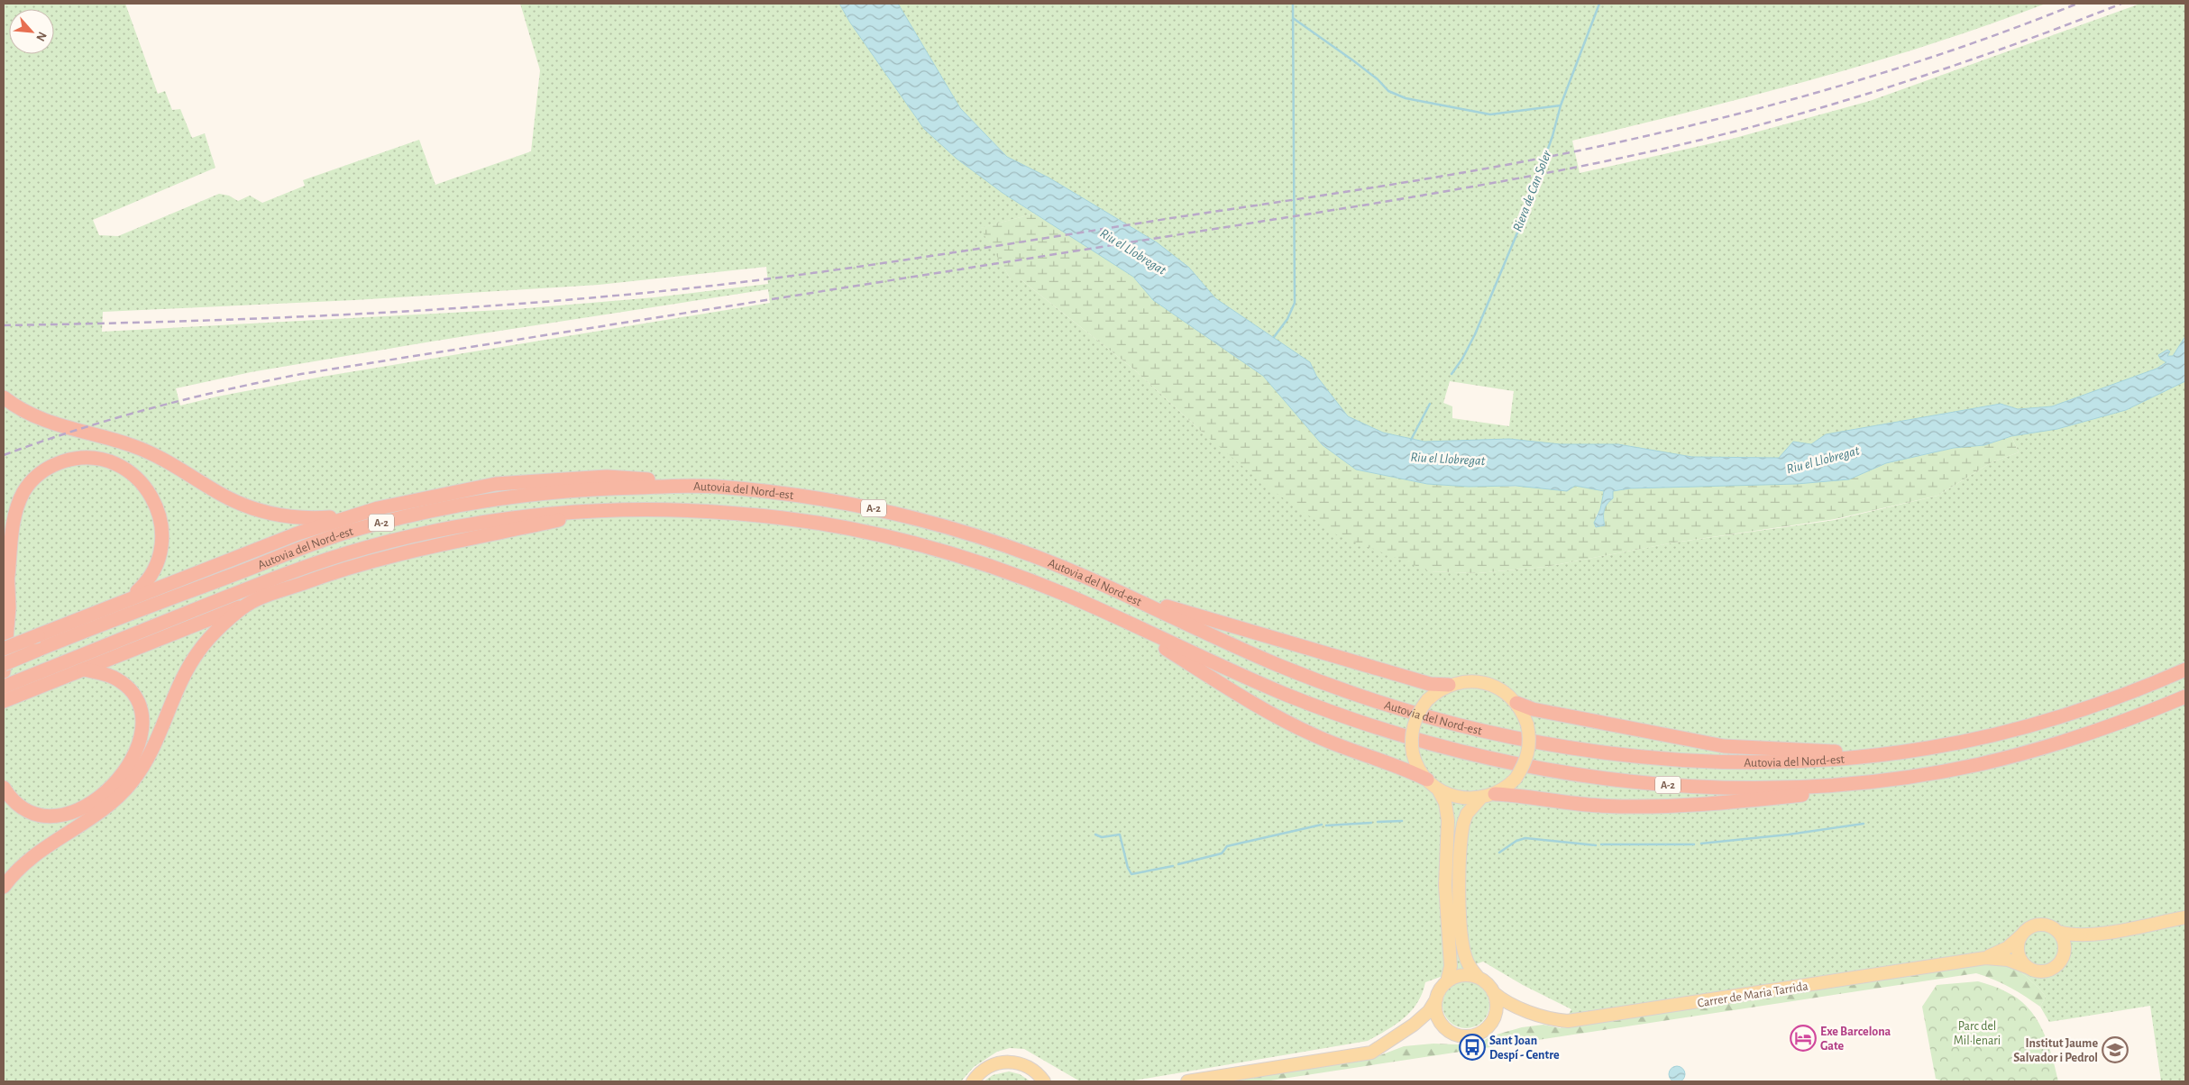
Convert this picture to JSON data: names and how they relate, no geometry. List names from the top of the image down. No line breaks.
{"streets":{"highway":["Autovia del Nord-est","A-2"],"main road":["Carrer de Maria Tarrida"]},"water":["Riera de Can Soler","Riu el Llobregat"],"parks":["Parc del Mil·lenari"],"places":{"hotel":["Exe Barcelona Gate"],"bus stop":["Sant Joan Despí - Centre"],"school or university":["Institut Jaume Salvador i Pedrol"]},"north":"bottom right"}
